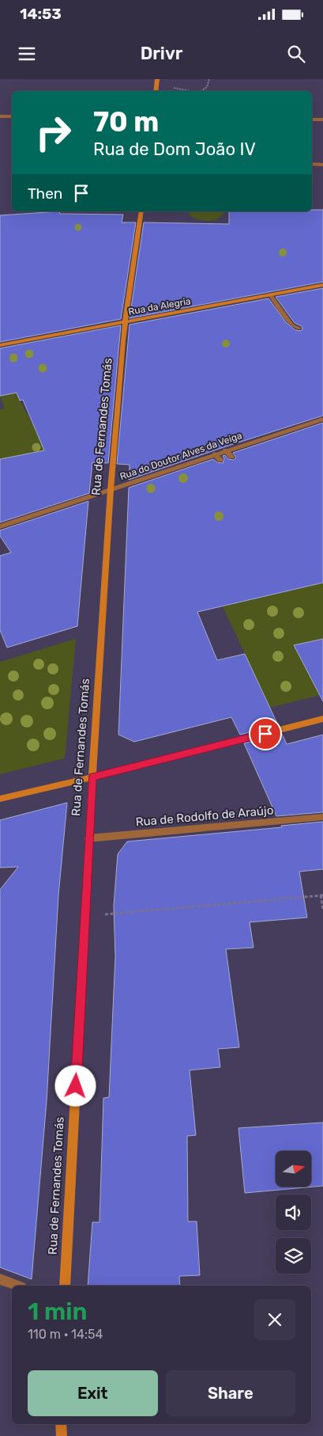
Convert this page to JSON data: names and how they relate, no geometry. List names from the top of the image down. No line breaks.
{"streets":{"main road":["Rua da Alegria","Rua de Fernandes Tomás"],"street":["Rua do Doutor Alves da Veiga","Rua de Rodolfo de Araújo"]},"crossings":[["Rua da Alegria","Rua de Fernandes Tomás"],["Rua de Fernandes Tomás","Rua do Doutor Alves da Veiga"],["Rua de Fernandes Tomás","Rua de Rodolfo de Araújo"]],"north":"right","page":{"status":"14:53","header":"Drivr","turn":["70 m","Rua de Dom João IV"],"then":"Then","heading":["1 min","110 m · 14:54"],"buttons":["Exit","Share"]}}
